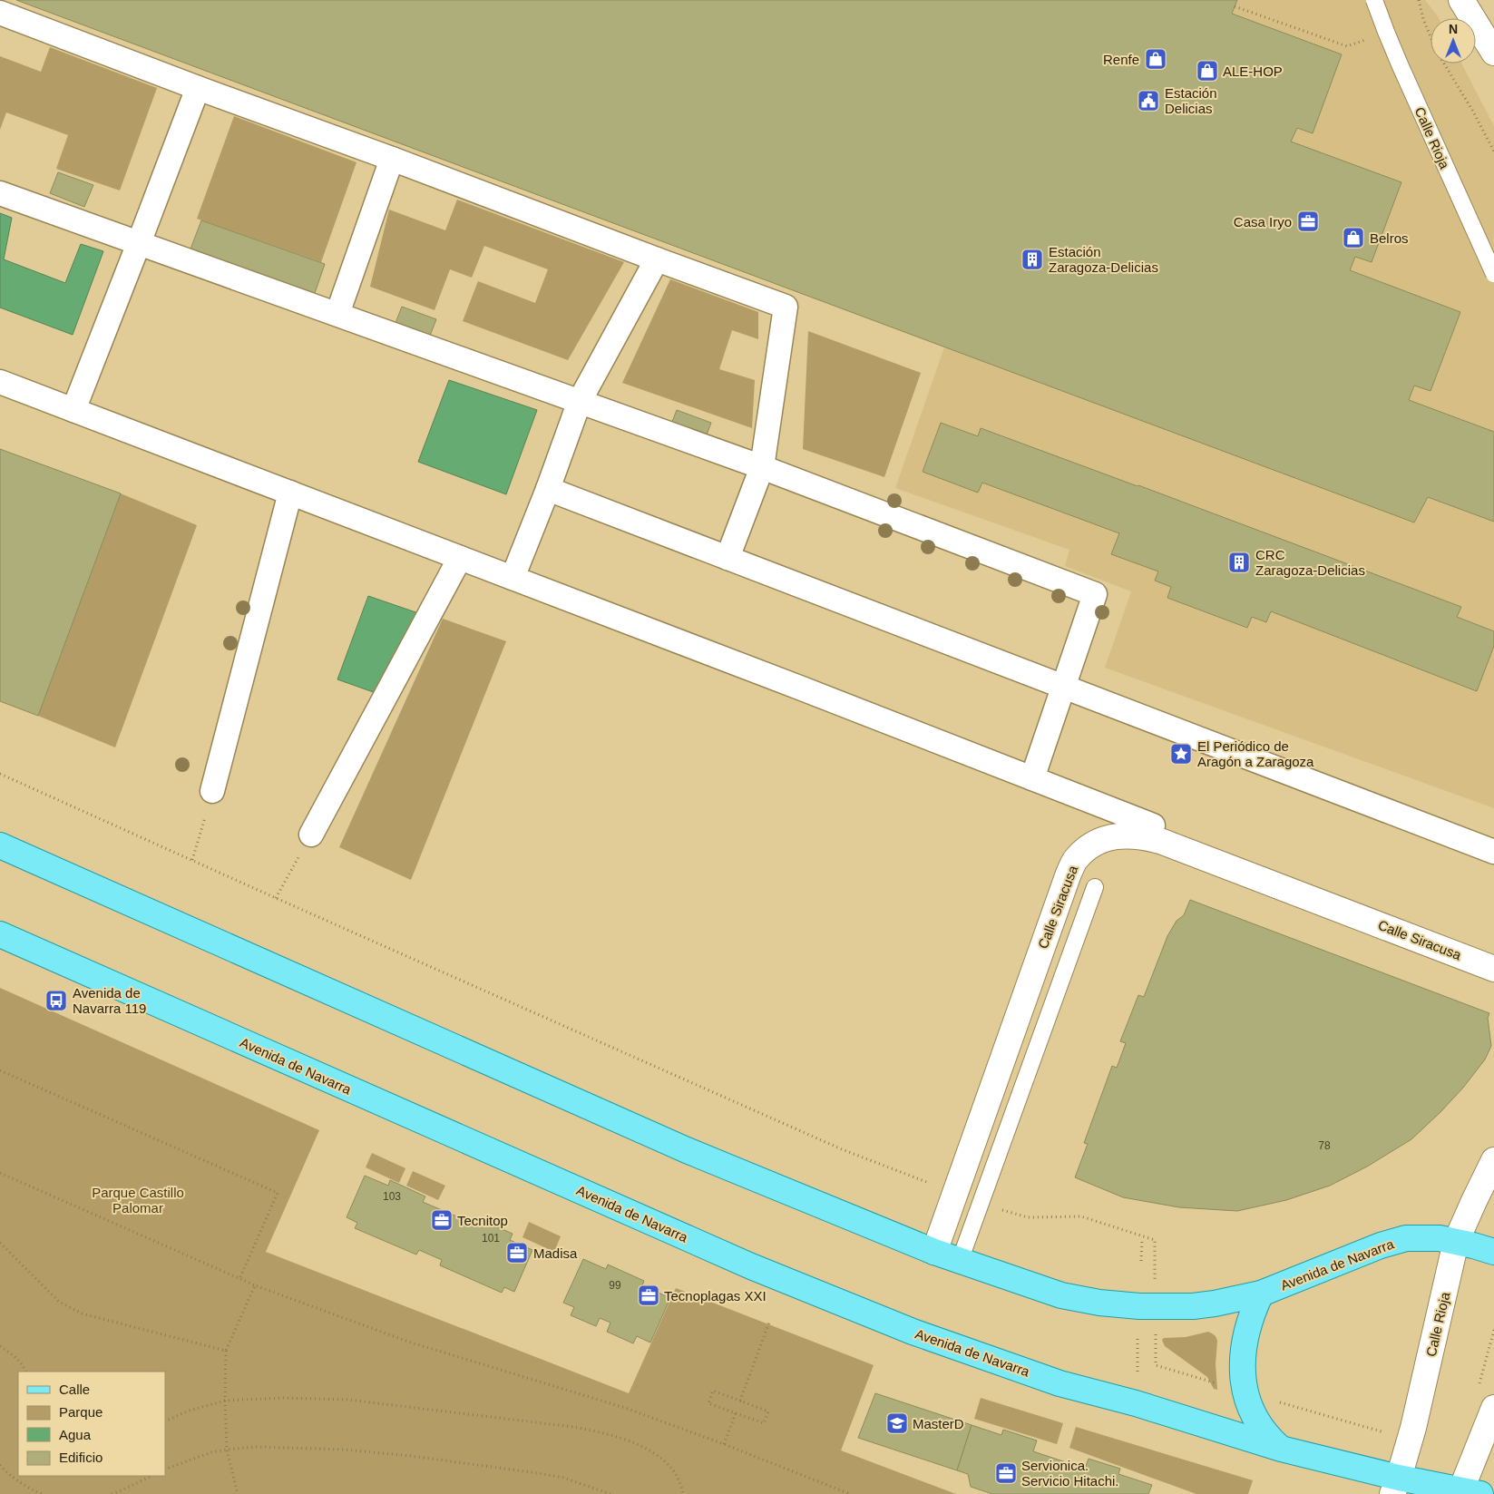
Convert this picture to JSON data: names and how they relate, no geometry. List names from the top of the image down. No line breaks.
{"streets":{"main road":["Avenida de Navarra"],"street":["Calle Rioja","Calle Siracusa"]},"crossings":[["Calle Rioja","Avenida de Navarra"],["Calle Siracusa","Avenida de Navarra"]],"parks":["Parque Castillo Palomar"],"places":{"shop":["Renfe","ALE-HOP","Belros"],"public building":["Estación Delicias"],"office":["Casa Iryo","Tecnitop","Madisa","Tecnoplagas XXI","Servionica. Servicio Hitachi."],"building":["Estación Zaragoza-Delicias","CRC Zaragoza-Delicias"],"place":["El Periódico de Aragón a Zaragoza"],"bus stop":["Avenida de Navarra 119"],"school or university":["MasterD"]},"house_numbers":["78","103","101","99"],"legend":["Calle","Parque","Agua","Edificio"],"north":"top"}
